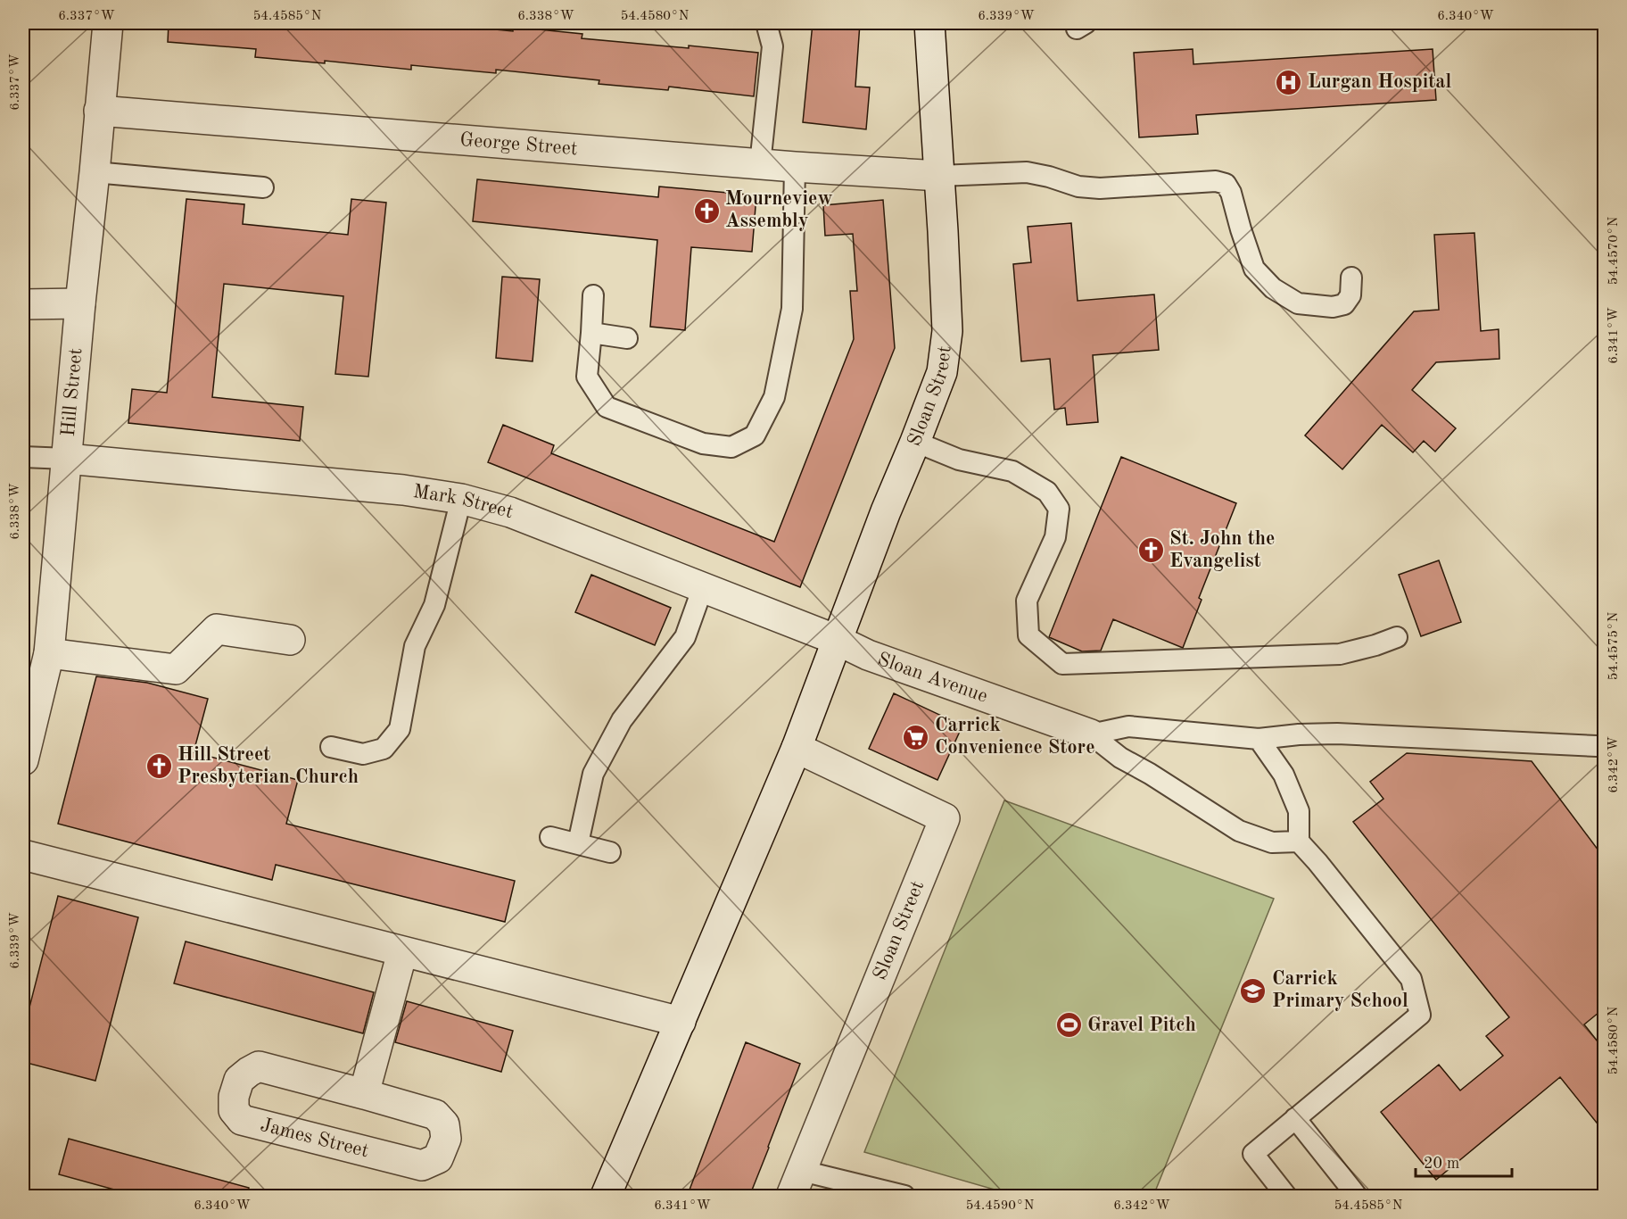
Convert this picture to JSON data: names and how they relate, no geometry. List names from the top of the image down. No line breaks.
{"streets":{"street":["George Street","Hill Street","Sloan Street","Mark Street","Sloan Avenue","James Street"]},"crossings":[["George Street","Hill Street"],["George Street","Sloan Street"],["Hill Street","Mark Street"],["Sloan Street","Mark Street"],["Sloan Street","Sloan Avenue"],["Mark Street","Sloan Avenue"]],"places":{"hospital":["Lurgan Hospital"],"church":["Mourneview Assembly","St. John the Evangelist","Hill Street Presbyterian Church"],"supermarket":["Carrick Convenience Store"],"school or university":["Carrick Primary School"],"sports":["Gravel Pitch"]},"scale_bar":"20 m","coordinates":["6.337°W","54.4585°N","6.338°W","54.4580°N","6.339°W","6.340°W","54.4570°N","6.341°W","54.4575°N","6.342°W","54.4590°N"]}
